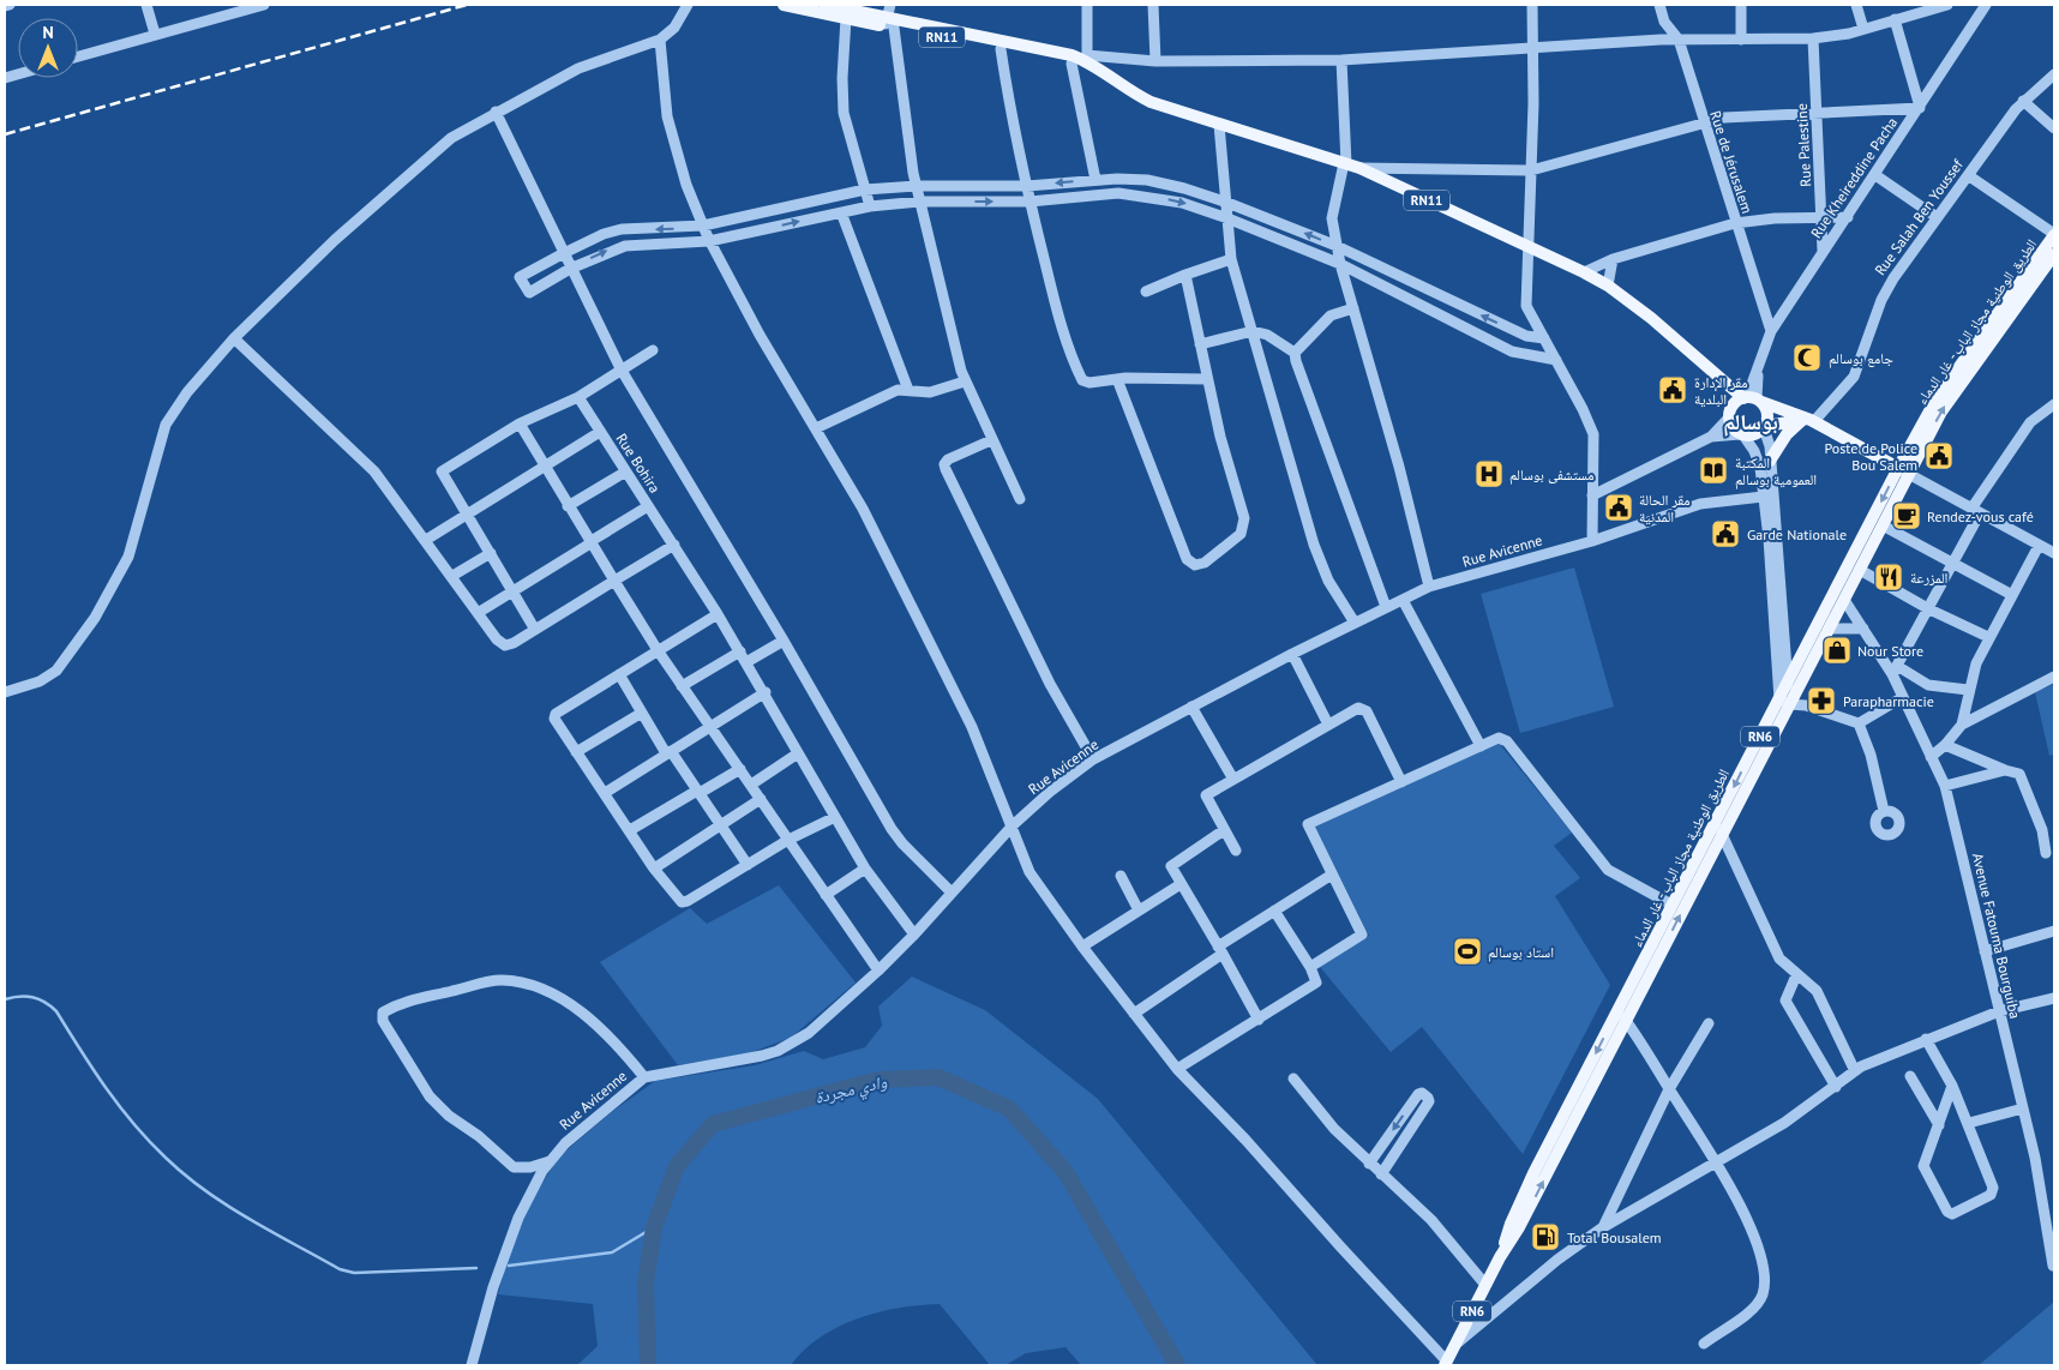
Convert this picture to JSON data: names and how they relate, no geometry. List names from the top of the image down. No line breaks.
{"streets":{"main road":["RN11","الطريق الوطنية مجاز الباب - غار الدماء","RN6"],"street":["Rue Palestine","Rue de Jérusalem","Rue Kheireddine Pacha","Rue Salah Ben Youssef","Rue Bohira","Rue Avicenne","Avenue Fatouma Bourguiba"]},"crossings":[["RN11","Rue Kheireddine Pacha"],["Rue Palestine","Rue Kheireddine Pacha"],["Rue de Jérusalem","Rue Kheireddine Pacha"],["الطريق الوطنية مجاز الباب - غار الدماء","Avenue Fatouma Bourguiba"],["Rue Bohira","Rue Avicenne"]],"districts":["بوسالم"],"water":["وادي مجردة"],"places":{"mosque":["جامع بوسالم"],"public building":["مقر الإدارة البلدية","Poste de Police Bou Salem","مقر الحالة المدنية","Garde Nationale"],"library":["المكتبة العمومية بوسالم"],"hospital":["مستشفى بوسالم"],"cafe":["Rendez-vous café"],"restaurant":["المزرعة"],"shop":["Nour Store"],"pharmacy":["Parapharmacie"],"sports":["استاد بوسالم"],"fuel station":["Total Bousalem"]},"north":"top"}
